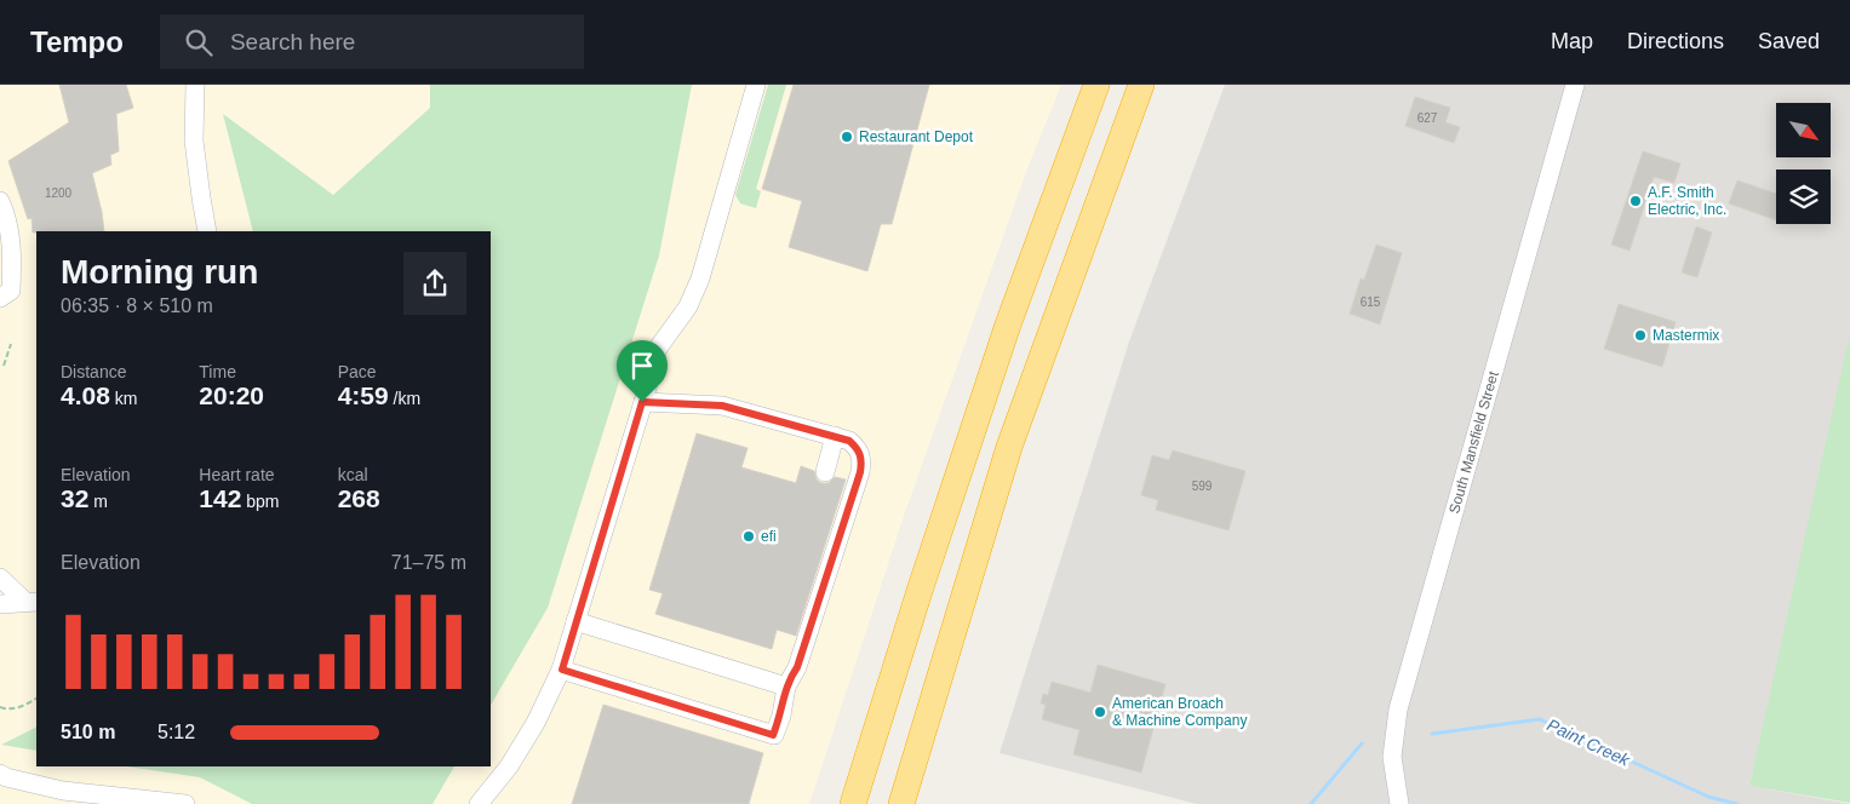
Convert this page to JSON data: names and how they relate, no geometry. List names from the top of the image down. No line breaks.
{"streets":{"street":["South Mansfield Street"]},"water":["Paint Creek"],"places":["Restaurant Depot","A.F. Smith Electric, Inc.","Mastermix","efi","American Broach & Machine Company"],"house_numbers":["627","1200","615","599"],"north":"bottom right","page":{"header":"Tempo","search":"Search here","nav":["Map","Directions","Saved"],"heading":["Morning run","06:35 · 8 × 510 m"],"stats":[["Distance","4.08 km"],["Time","20:20"],["Pace","4:59 /km"],["Elevation","32 m"],["Heart rate","142 bpm"],["kcal","268"]],"chart":["Elevation","71–75 m"],"list":[{"name":"510 m","note":"5:12"}]}}
